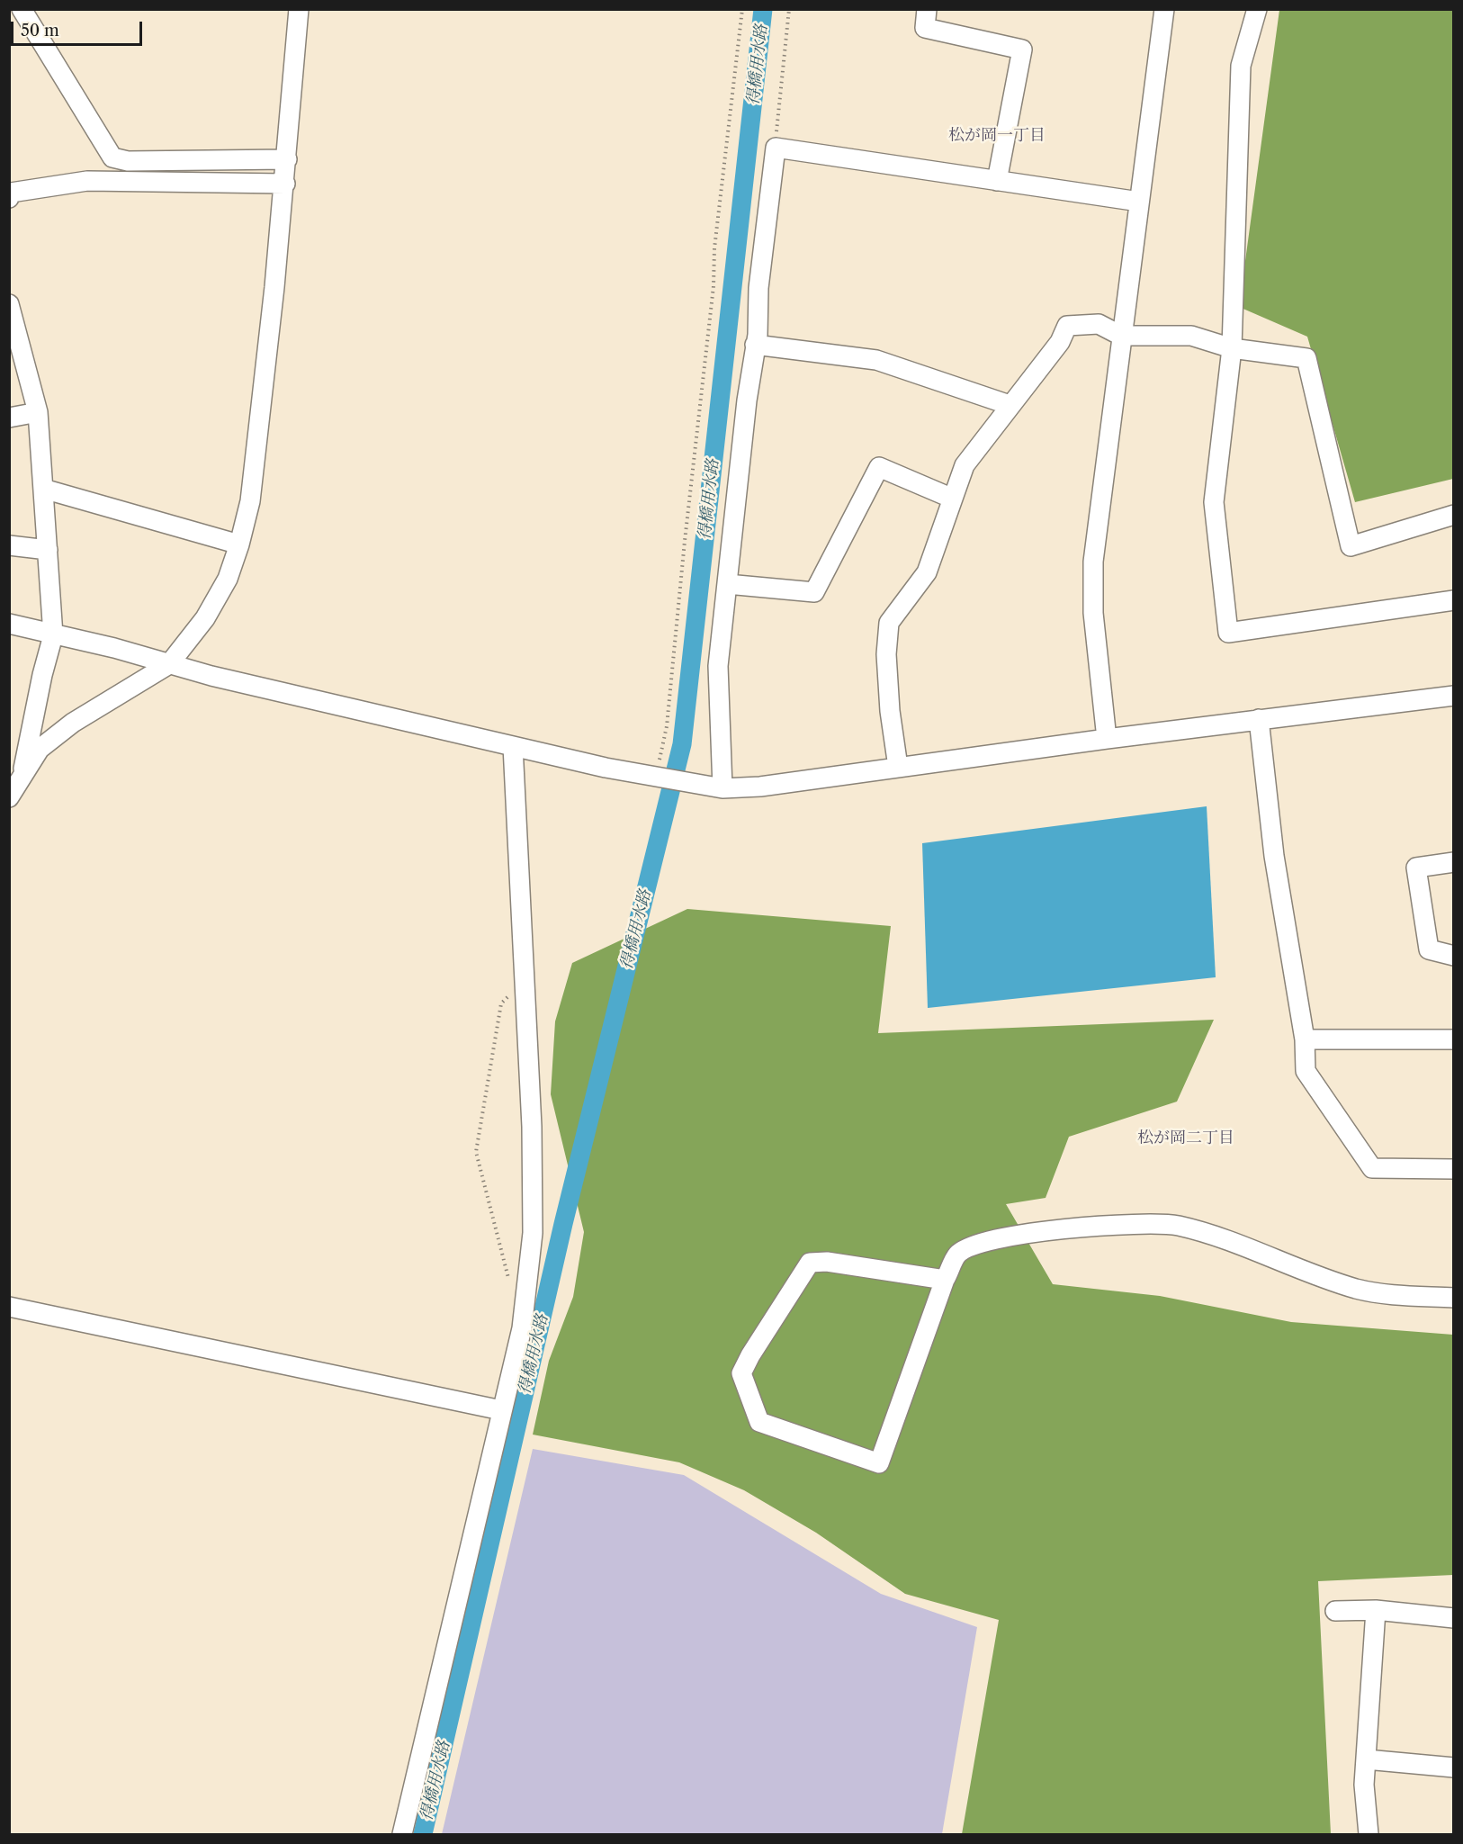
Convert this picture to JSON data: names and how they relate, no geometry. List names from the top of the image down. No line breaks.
{"districts":["松が岡一丁目","松が岡二丁目"],"water":["得橋用水路"],"scale_bar":"50 m"}
